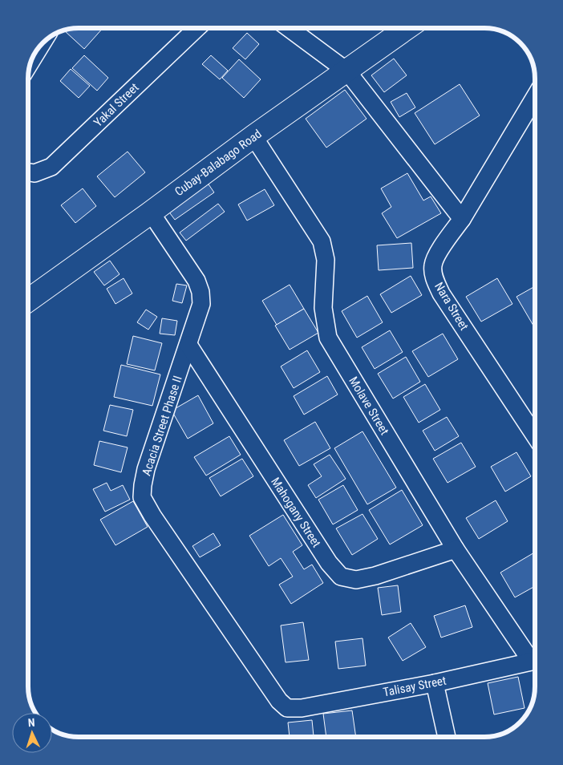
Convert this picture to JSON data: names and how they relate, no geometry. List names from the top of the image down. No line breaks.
{"streets":{"main road":["Cubay-Balabago Road"],"street":["Yakal Street","Nara Street","Molave Street","Acacia Street Phase II","Mahogany Street","Talisay Street"]},"crossings":[["Cubay-Balabago Road","Molave Street"],["Cubay-Balabago Road","Acacia Street Phase II"],["Molave Street","Mahogany Street"],["Acacia Street Phase II","Mahogany Street"],["Acacia Street Phase II","Talisay Street"]],"north":"top"}
